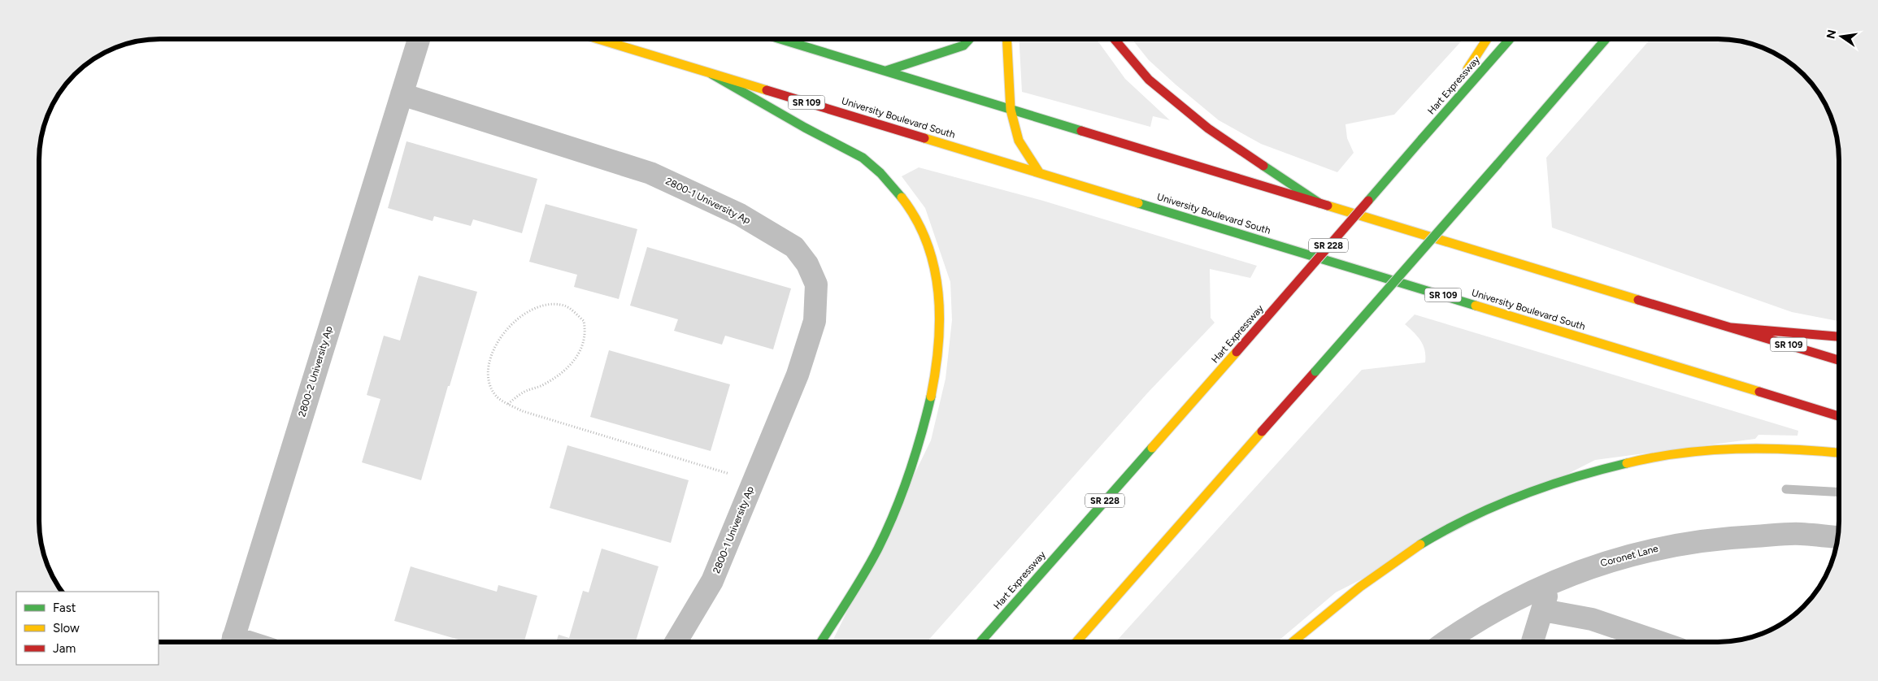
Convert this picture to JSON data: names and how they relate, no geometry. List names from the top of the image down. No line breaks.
{"streets":{"main road":["Hart Expressway","SR 109","University Boulevard South","SR 228"],"street":["2800-1 University Ap","2800-2 University Ap","Coronet Lane"]},"crossings":[["2800-1 University Ap","2800-2 University Ap"]],"legend":["Fast","Slow","Jam"],"north":"left"}
